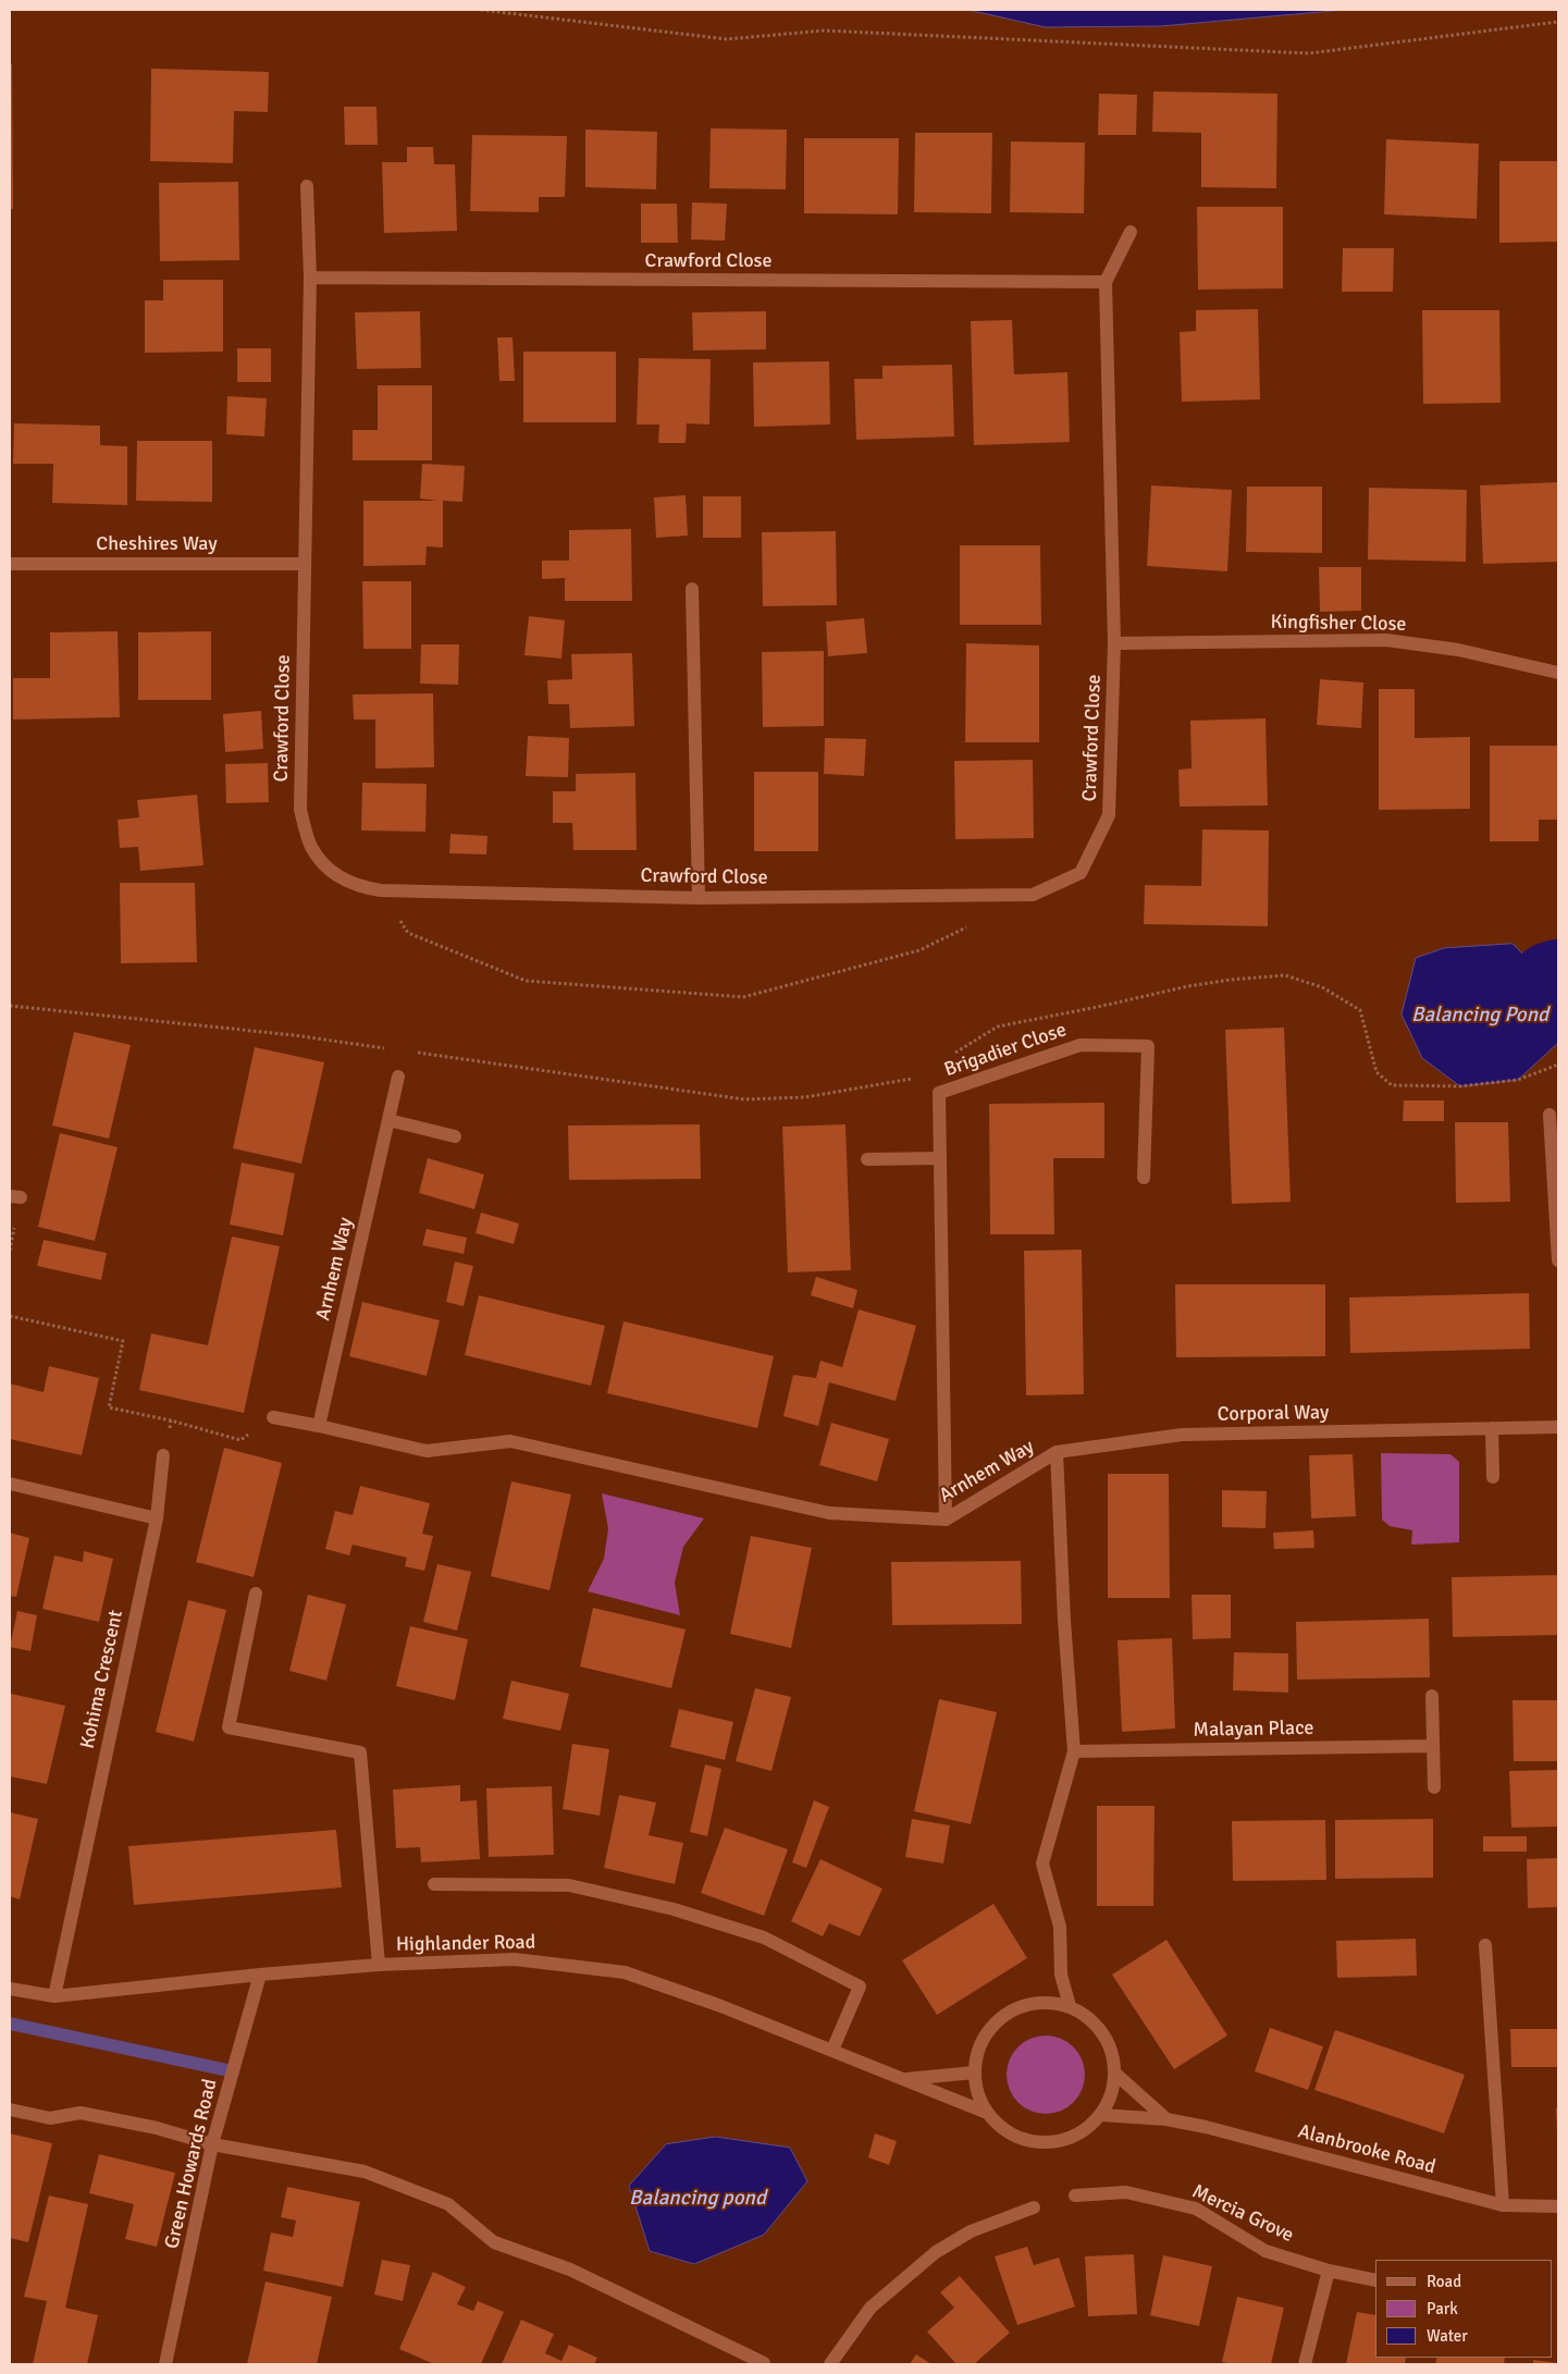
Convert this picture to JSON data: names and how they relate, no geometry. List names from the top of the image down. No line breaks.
{"streets":{"street":["Crawford Close","Cheshires Way","Kingfisher Close","Brigadier Close","Arnhem Way","Corporal Way","Kohima Crescent","Malayan Place","Highlander Road","Alanbrooke Road","Green Howards Road","Mercia Grove"]},"crossings":[["Crawford Close","Cheshires Way"],["Crawford Close","Kingfisher Close"],["Brigadier Close","Arnhem Way"],["Arnhem Way","Corporal Way"],["Arnhem Way","Malayan Place"],["Arnhem Way","Highlander Road"],["Arnhem Way","Alanbrooke Road"],["Kohima Crescent","Highlander Road"],["Highlander Road","Alanbrooke Road"],["Highlander Road","Green Howards Road"]],"water":["Balancing Pond","Balancing pond"],"legend":["Road","Park","Water"]}
